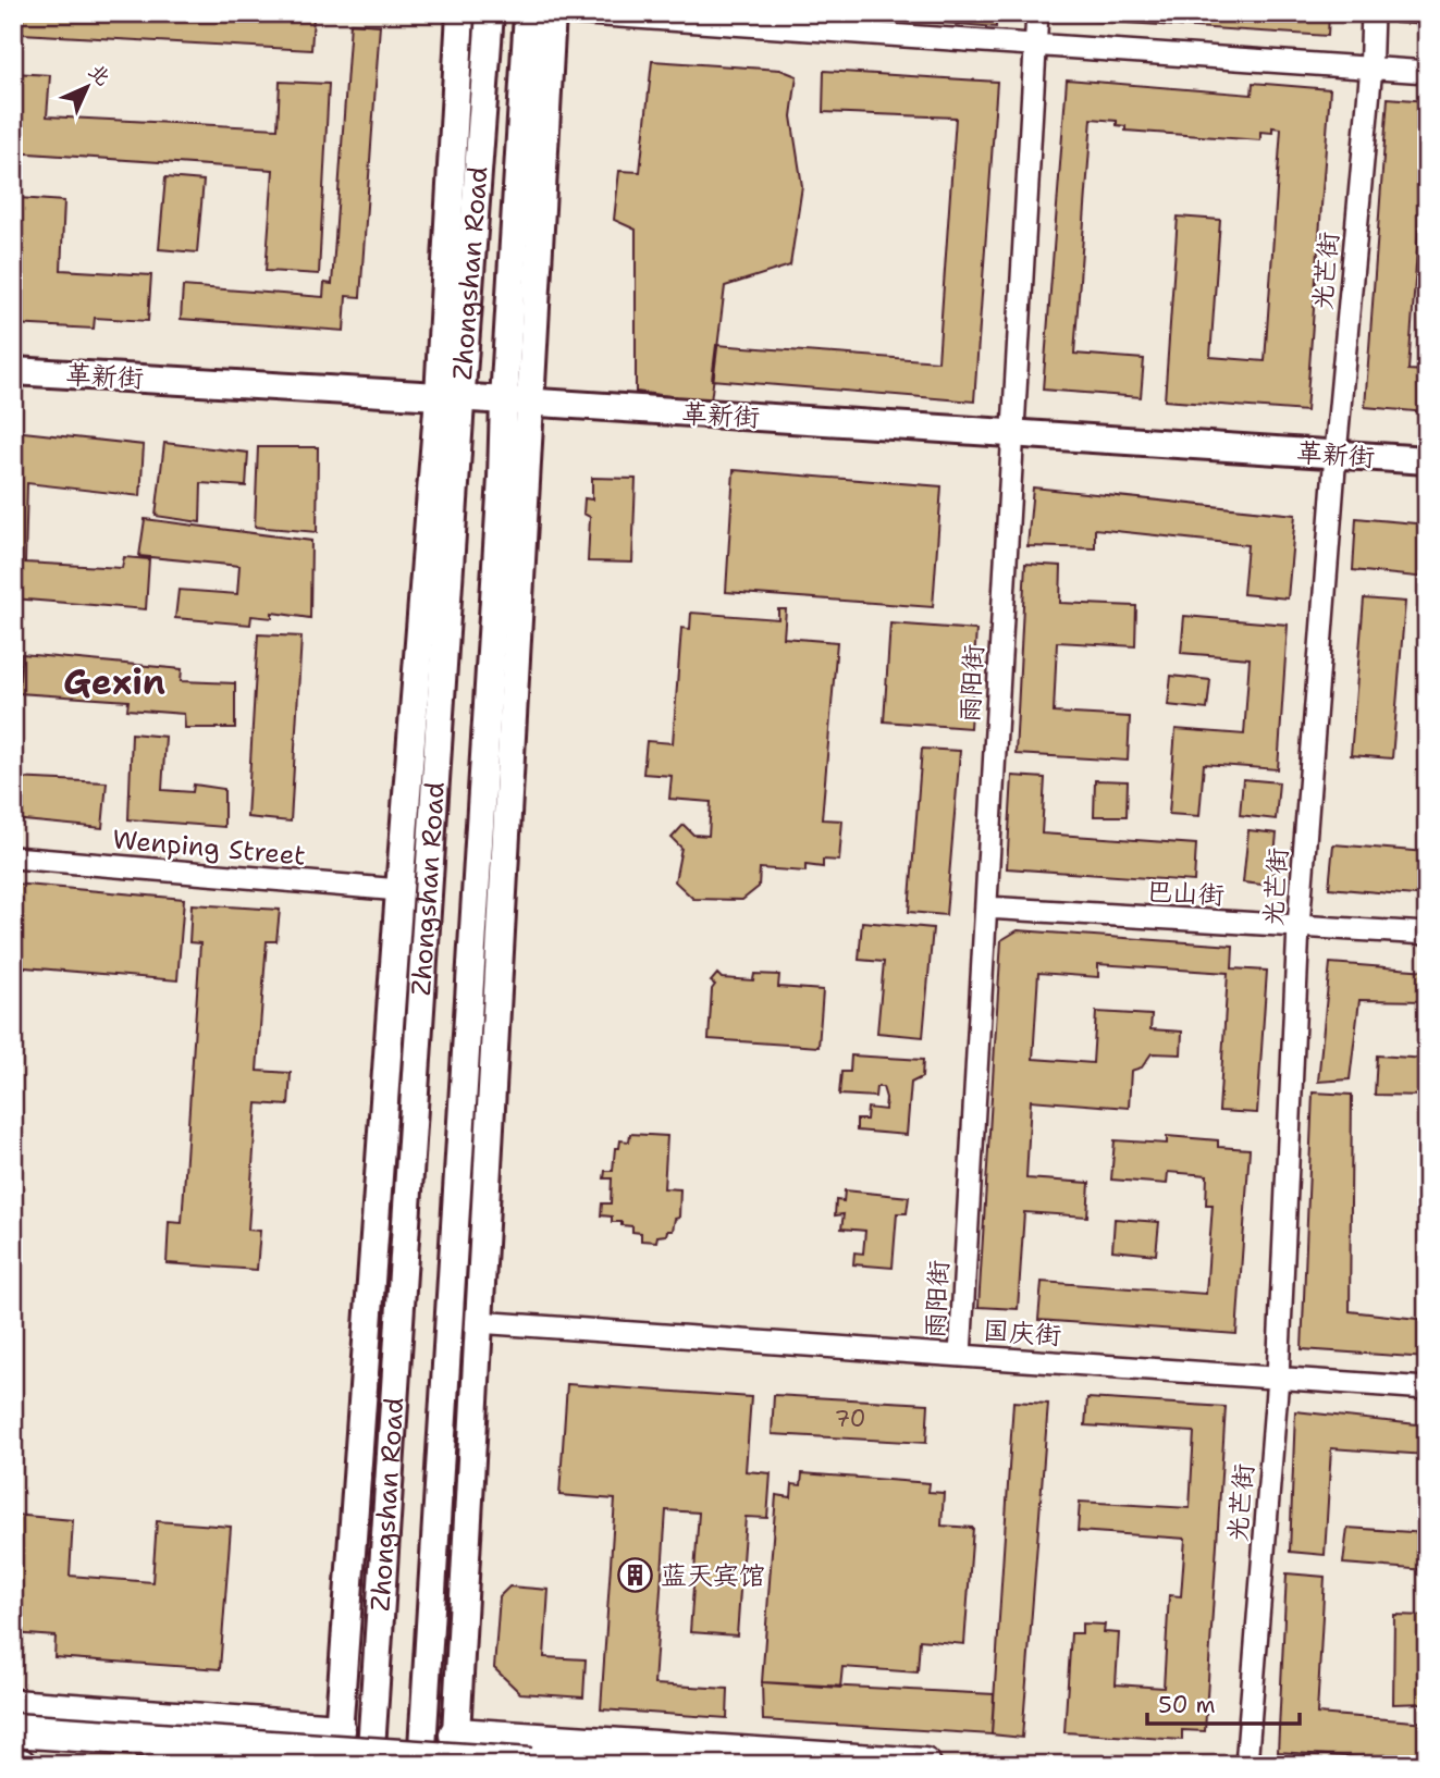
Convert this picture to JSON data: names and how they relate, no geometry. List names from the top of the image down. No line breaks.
{"streets":{"main road":["Zhongshan Road","革新街"],"street":["光芒街","雨阳街","Wenping Street","巴山街","国庆街"]},"crossings":[["光芒街","革新街"],["光芒街","巴山街"],["光芒街","国庆街"],["Zhongshan Road","革新街"],["革新街","雨阳街"],["雨阳街","巴山街"],["雨阳街","国庆街"]],"districts":["Gexin"],"places":{"building":["蓝天宾馆"]},"house_numbers":["70"],"scale_bar":"50 m","north":"top right"}
